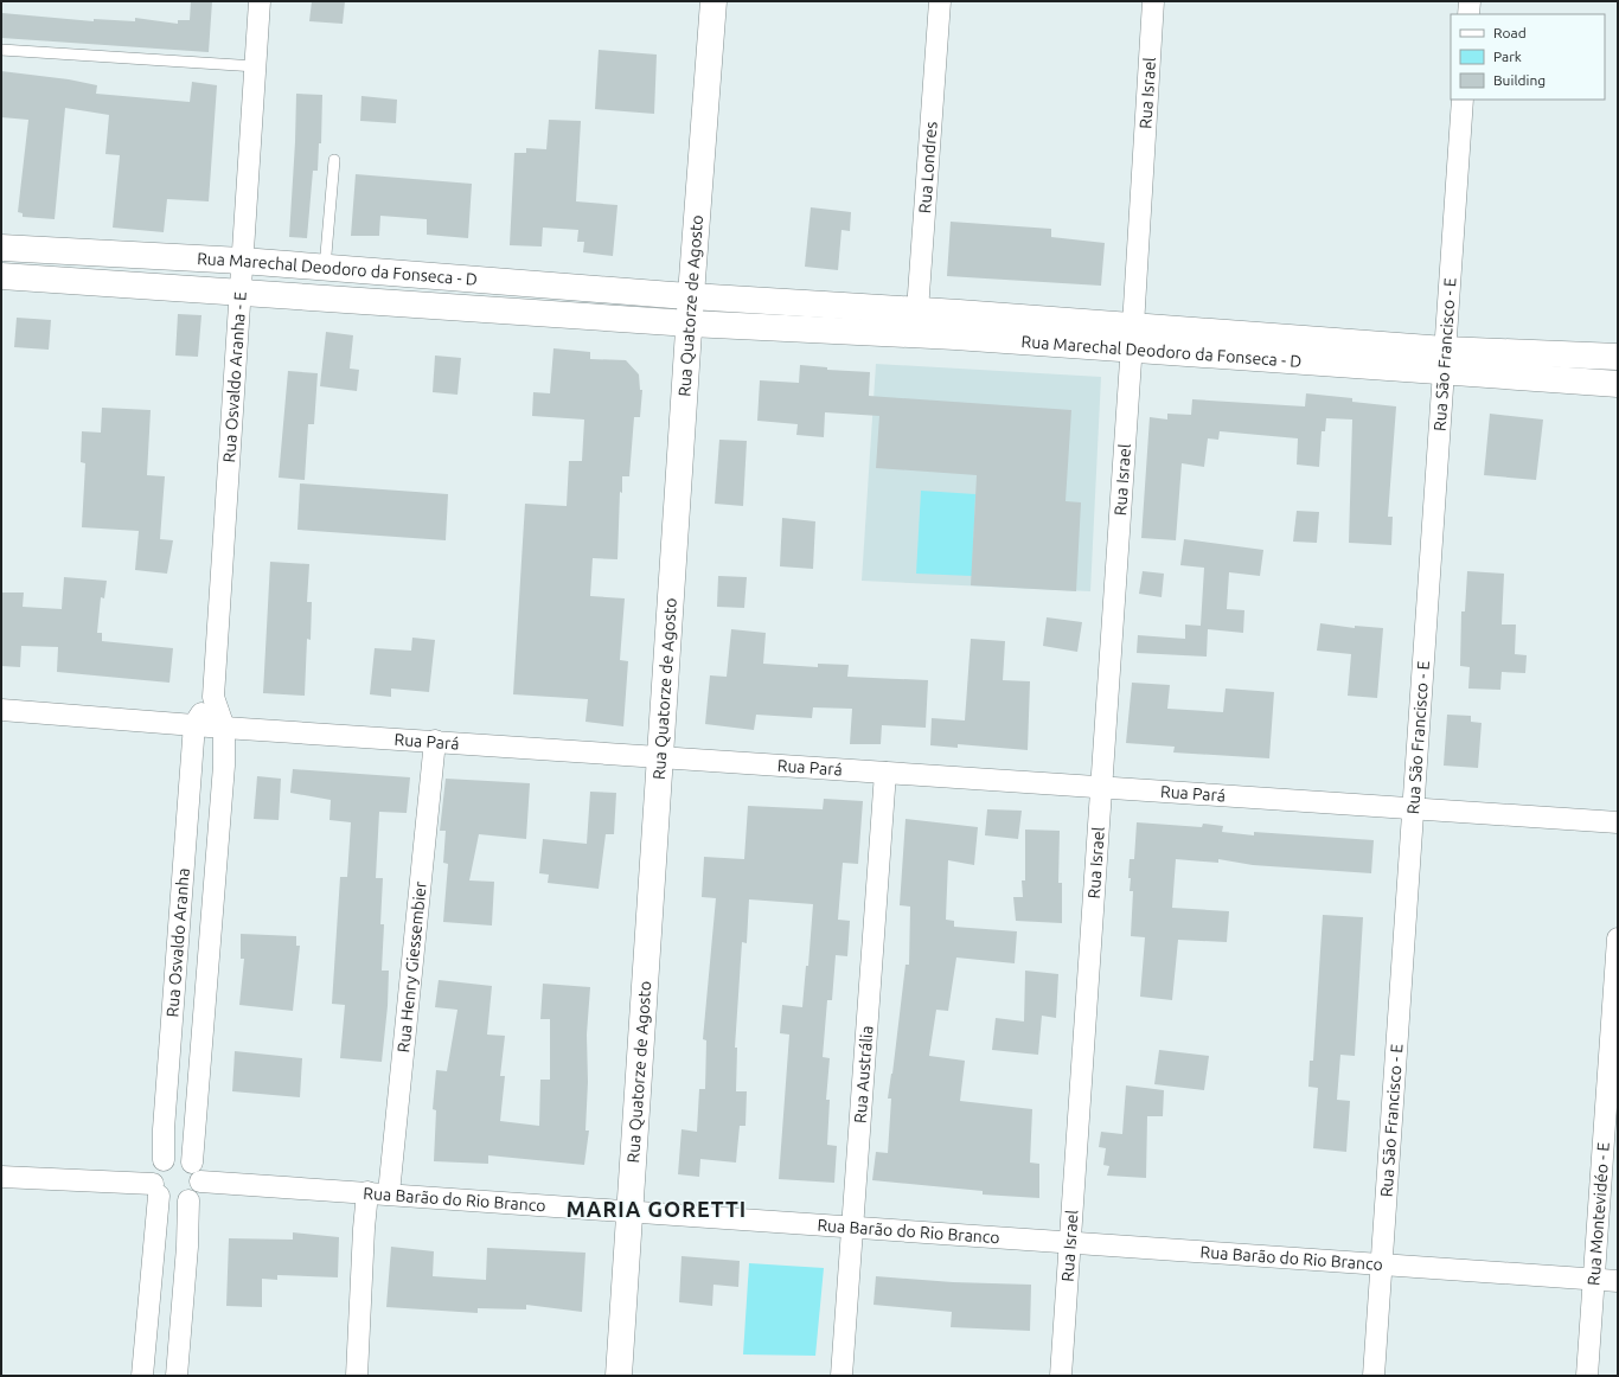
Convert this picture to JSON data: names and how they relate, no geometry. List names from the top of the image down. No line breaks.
{"streets":{"street":["Rua Israel","Rua Londres","Rua Marechal Deodoro da Fonseca - D","Rua Quatorze de Agosto","Rua São Francisco - E","Rua Osvaldo Aranha - E","Rua Pará","Rua Osvaldo Aranha","Rua Henry Giessembier","Rua Austrália","Rua Barão do Rio Branco","Rua Montevidéo - E"]},"crossings":[["Rua Israel","Rua Marechal Deodoro da Fonseca - D"],["Rua Israel","Rua Pará"],["Rua Israel","Rua Barão do Rio Branco"],["Rua Londres","Rua Marechal Deodoro da Fonseca - D"],["Rua Marechal Deodoro da Fonseca - D","Rua Quatorze de Agosto"],["Rua Marechal Deodoro da Fonseca - D","Rua São Francisco - E"],["Rua Marechal Deodoro da Fonseca - D","Rua Osvaldo Aranha - E"],["Rua Quatorze de Agosto","Rua Pará"],["Rua Quatorze de Agosto","Rua Barão do Rio Branco"],["Rua São Francisco - E","Rua Pará"],["Rua São Francisco - E","Rua Barão do Rio Branco"],["Rua Osvaldo Aranha - E","Rua Pará"],["Rua Osvaldo Aranha - E","Rua Osvaldo Aranha"],["Rua Pará","Rua Osvaldo Aranha"],["Rua Pará","Rua Henry Giessembier"],["Rua Pará","Rua Austrália"],["Rua Osvaldo Aranha","Rua Barão do Rio Branco"],["Rua Henry Giessembier","Rua Barão do Rio Branco"],["Rua Austrália","Rua Barão do Rio Branco"],["Rua Barão do Rio Branco","Rua Montevidéo - E"]],"districts":["MARIA GORETTI"],"legend":["Road","Park","Building"]}
